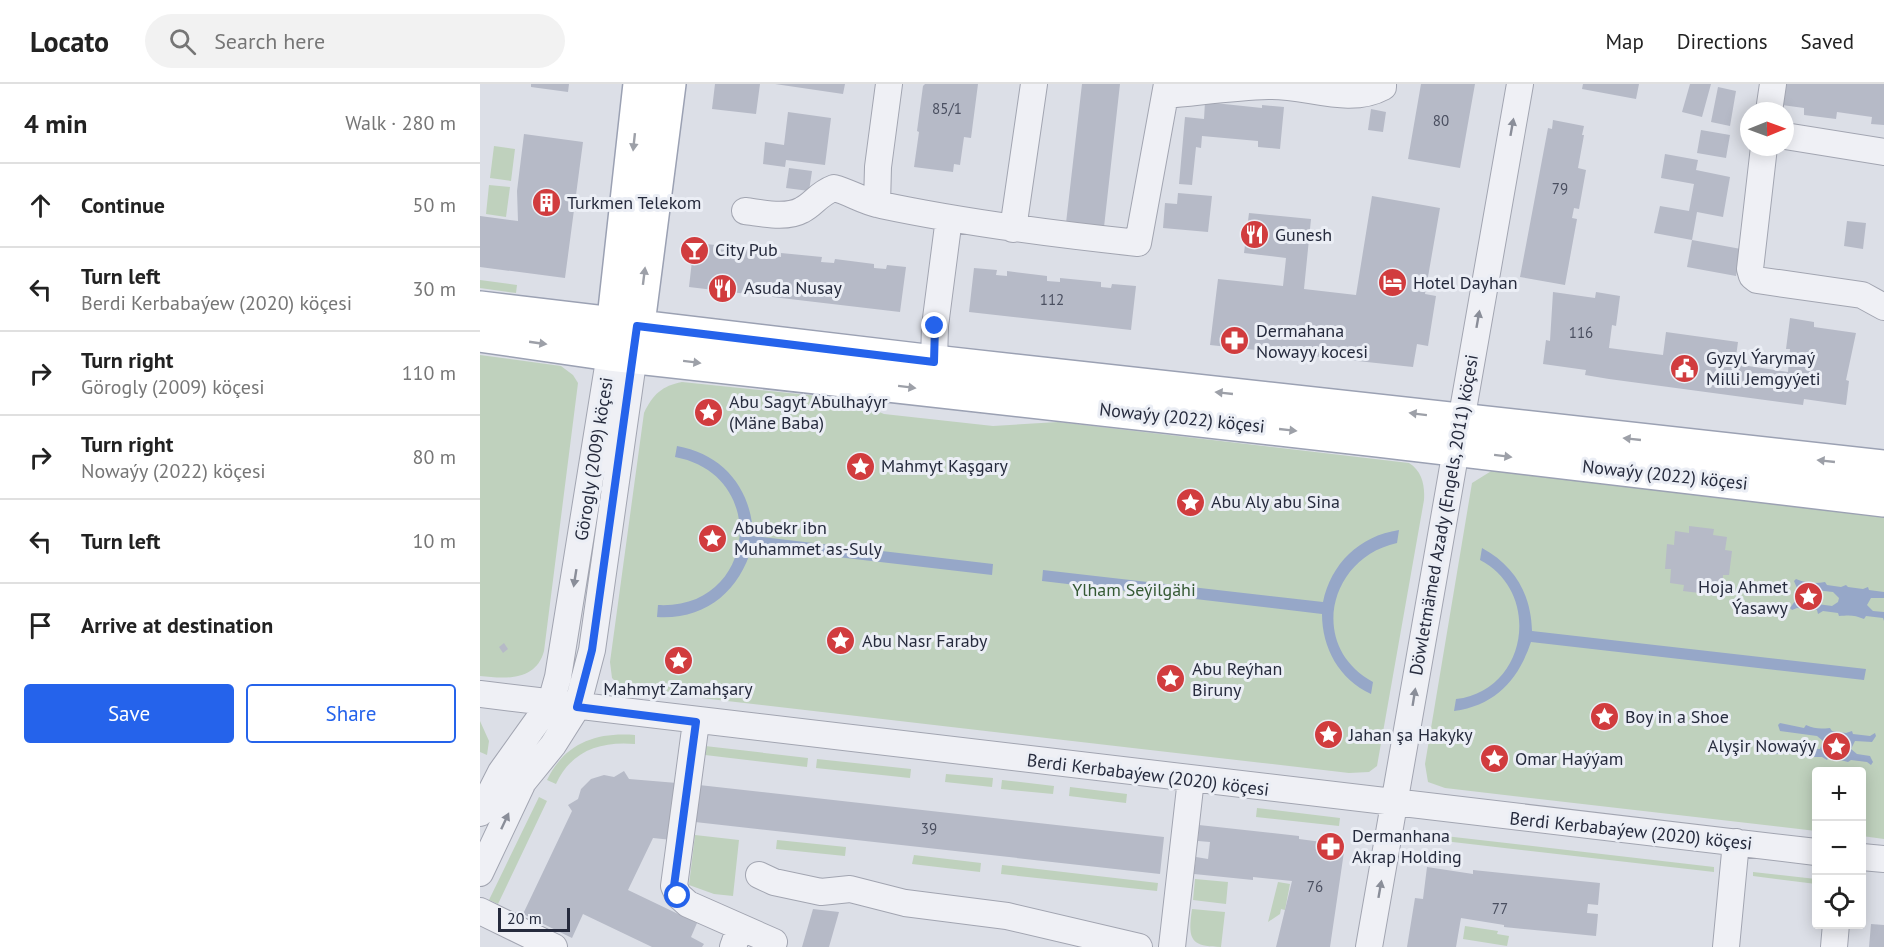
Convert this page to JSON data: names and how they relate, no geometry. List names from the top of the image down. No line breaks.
{"streets":{"main road":["Nowaýy (2022) köçesi","Görogly (2009) köçesi"],"street":["Döwletmämed Azady (Engels, 2011) köçesi","Berdi Kerbabaýew (2020) köçesi"]},"crossings":[["Nowaýy (2022) köçesi","Görogly (2009) köçesi"],["Nowaýy (2022) köçesi","Döwletmämed Azady (Engels, 2011) köçesi"],["Görogly (2009) köçesi","Berdi Kerbabaýew (2020) köçesi"],["Döwletmämed Azady (Engels, 2011) köçesi","Berdi Kerbabaýew (2020) köçesi"]],"one_way":["Döwletmämed Azady (Engels, 2011) köçesi"],"parks":["Ylham Seýilgähi"],"places":{"building":["Turkmen Telekom"],"restaurant":["Gunesh","Asuda Nusay"],"bar":["City Pub"],"hotel":["Hotel Dayhan"],"pharmacy":["Dermahana Nowayy kocesi","Dermanhana Akrap Holding"],"public building":["Gyzyl Ýarymaý Milli Jemgyýeti"],"place":["Abu Sagyt Abulhaýyr (Mäne Baba)","Mahmyt Kaşgary","Abu Aly abu Sina","Abubekr ibn Muhammet as-Suly","Hoja Ahmet Ýasawy","Abu Nasr Faraby","Mahmyt Zamahşary","Abu Reýhan Biruny","Boy in a Shoe","Jahan şa Hakyky","Alyşir Nowaýy","Omar Haýýam"]},"house_numbers":["85/1","80","79","112","116","39","76","77"],"scale_bar":"20 m","north":"right","page":{"header":"Locato","search":"Search here","nav":["Map","Directions","Saved"],"heading":["4 min","Walk · 280 m"],"list":[["Continue","50 m"],["Turn left","Berdi Kerbabaýew (2020) köçesi","30 m"],["Turn right","Görogly (2009) köçesi","110 m"],["Turn right","Nowaýy (2022) köçesi","80 m"],["Turn left","10 m"],"Arrive at destination"],"buttons":["Save","Share"],"map_buttons":["+","−"],"scale":"20 m"}}
